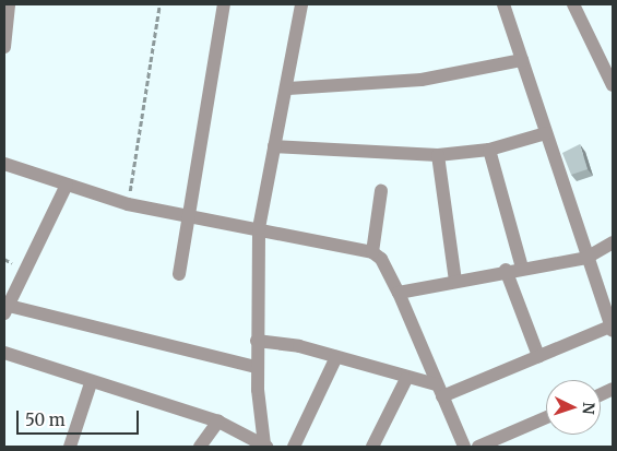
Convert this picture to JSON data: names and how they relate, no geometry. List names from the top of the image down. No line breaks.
{"scale_bar":"50 m","north":"right"}
